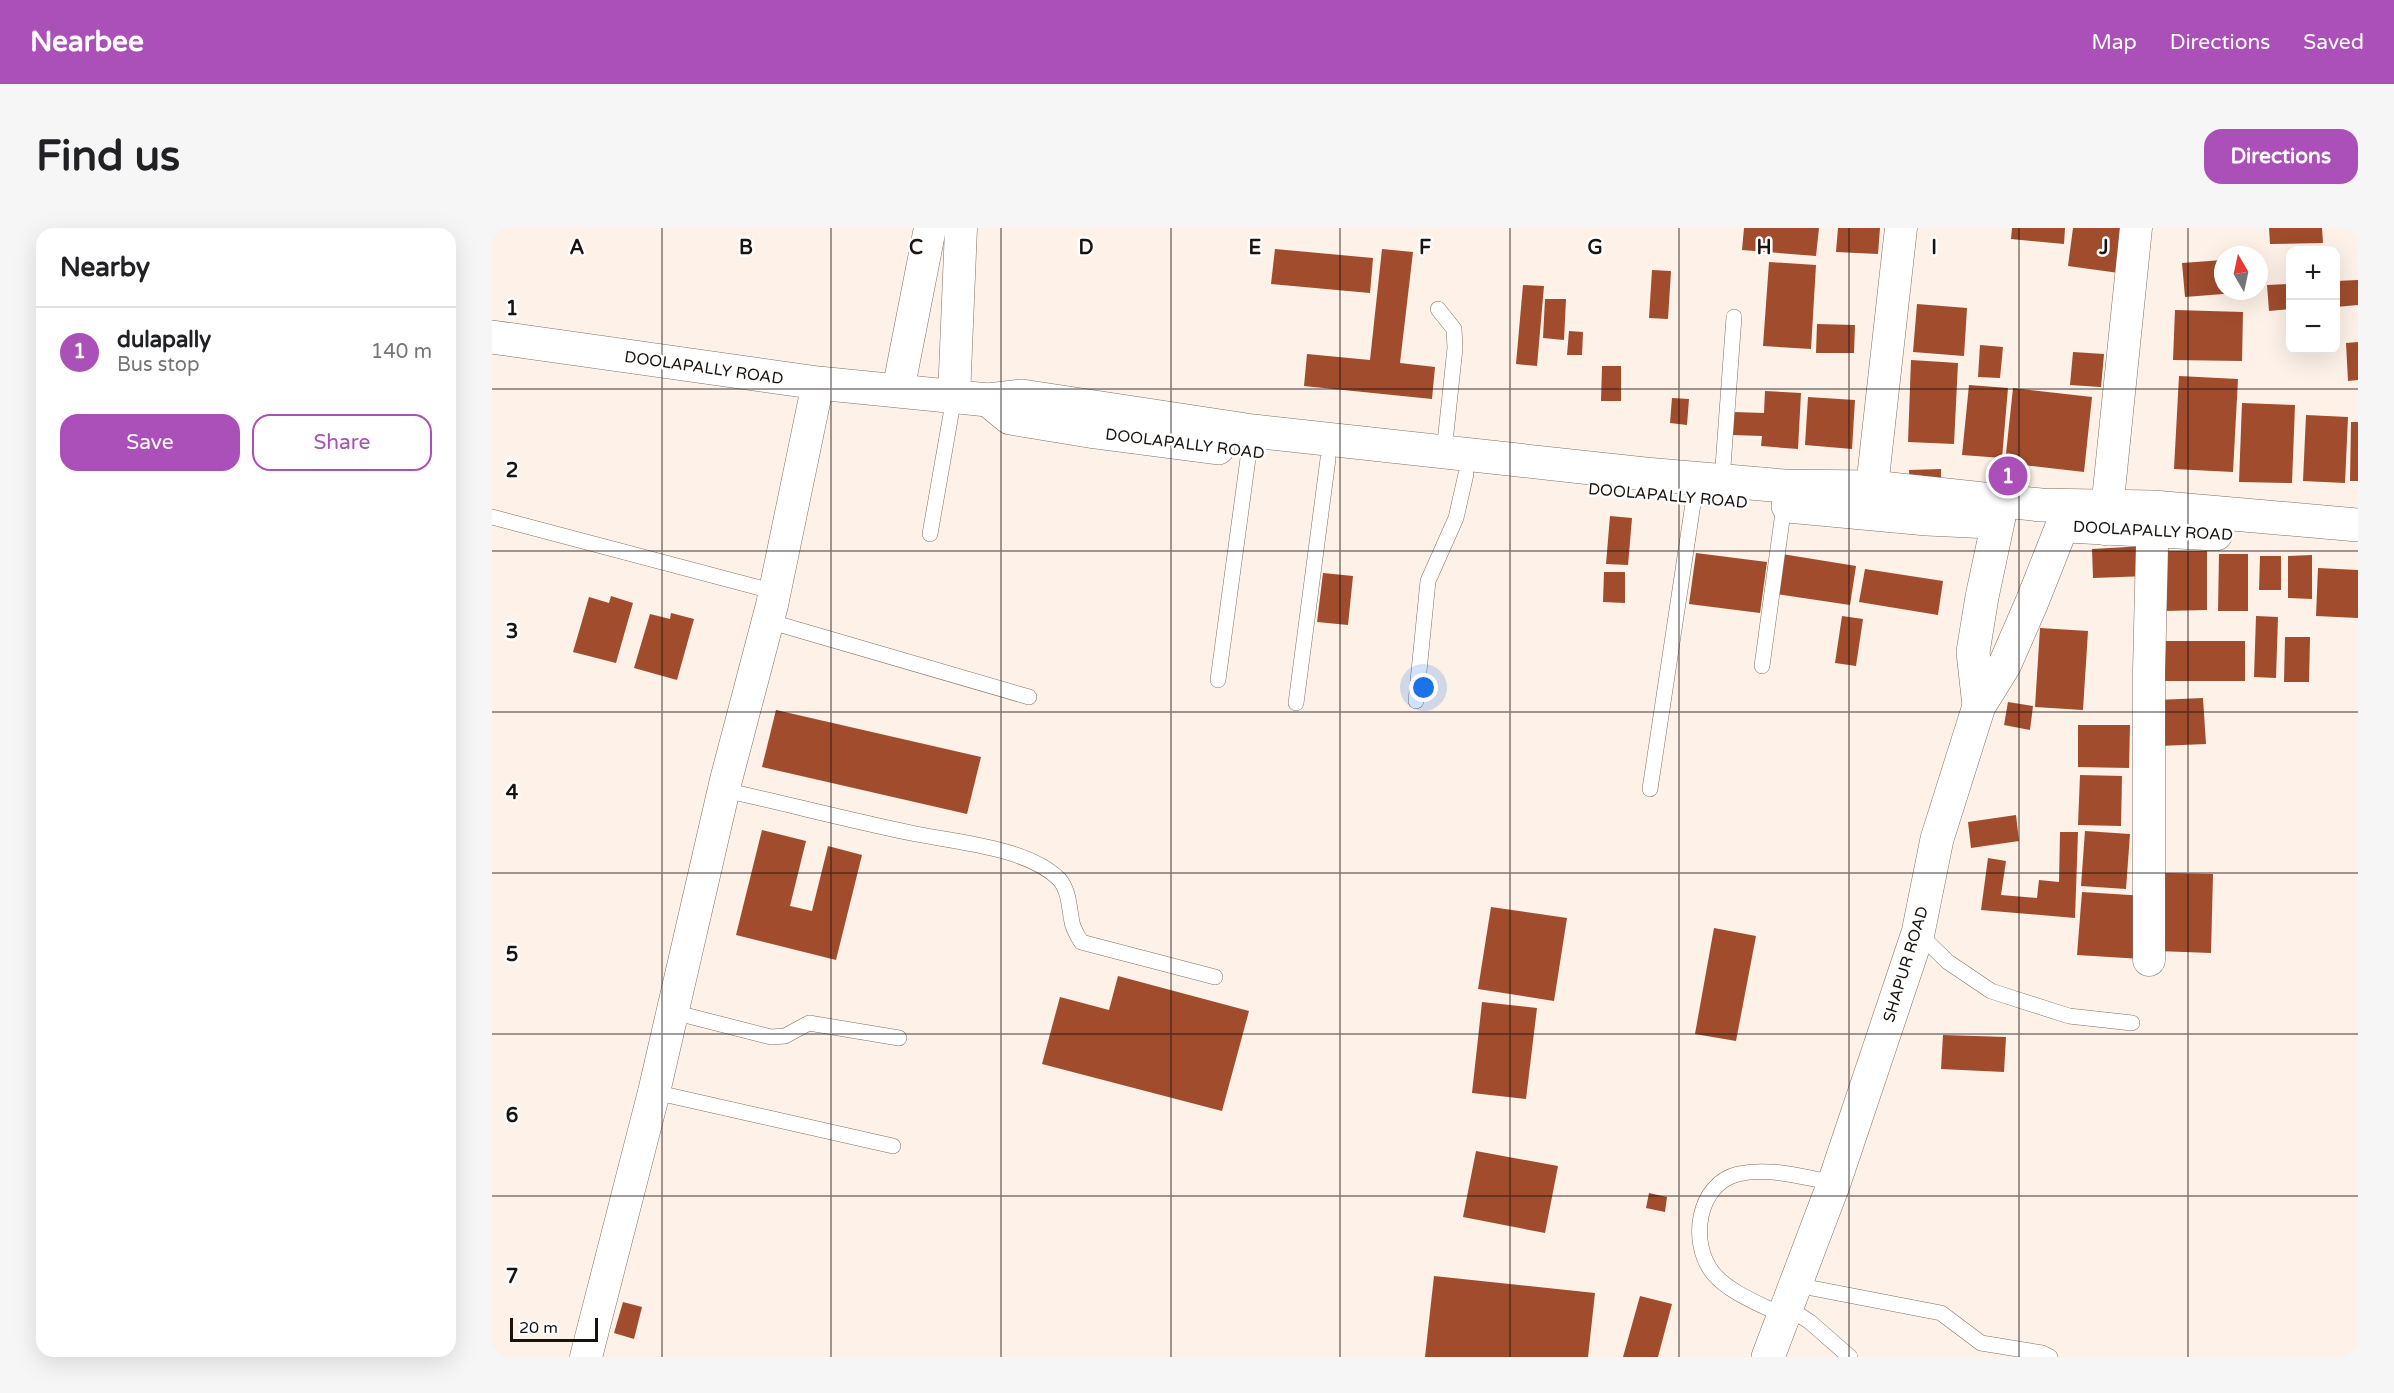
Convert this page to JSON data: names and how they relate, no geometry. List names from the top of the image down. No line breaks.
{"streets":{"main road":["DOOLAPALLY ROAD","SHAPUR ROAD"]},"crossings":[["DOOLAPALLY ROAD","SHAPUR ROAD"]],"scale_bar":"20 m","north":"top","page":{"header":"Nearbee","nav":["Map","Directions","Saved"],"buttons":["Directions",["Save","Share"]],"title":"Find us","heading":"Nearby","map_buttons":["+","−"],"list":[{"mark":"1","name":"dulapally","note":"Bus stop","value":"140 m"}],"pins":"1","scale":"20 m"},"grid":{"columns":["A","B","C","D","E","F","G","H","I","J"],"rows":["1","2","3","4","5","6","7"]}}
